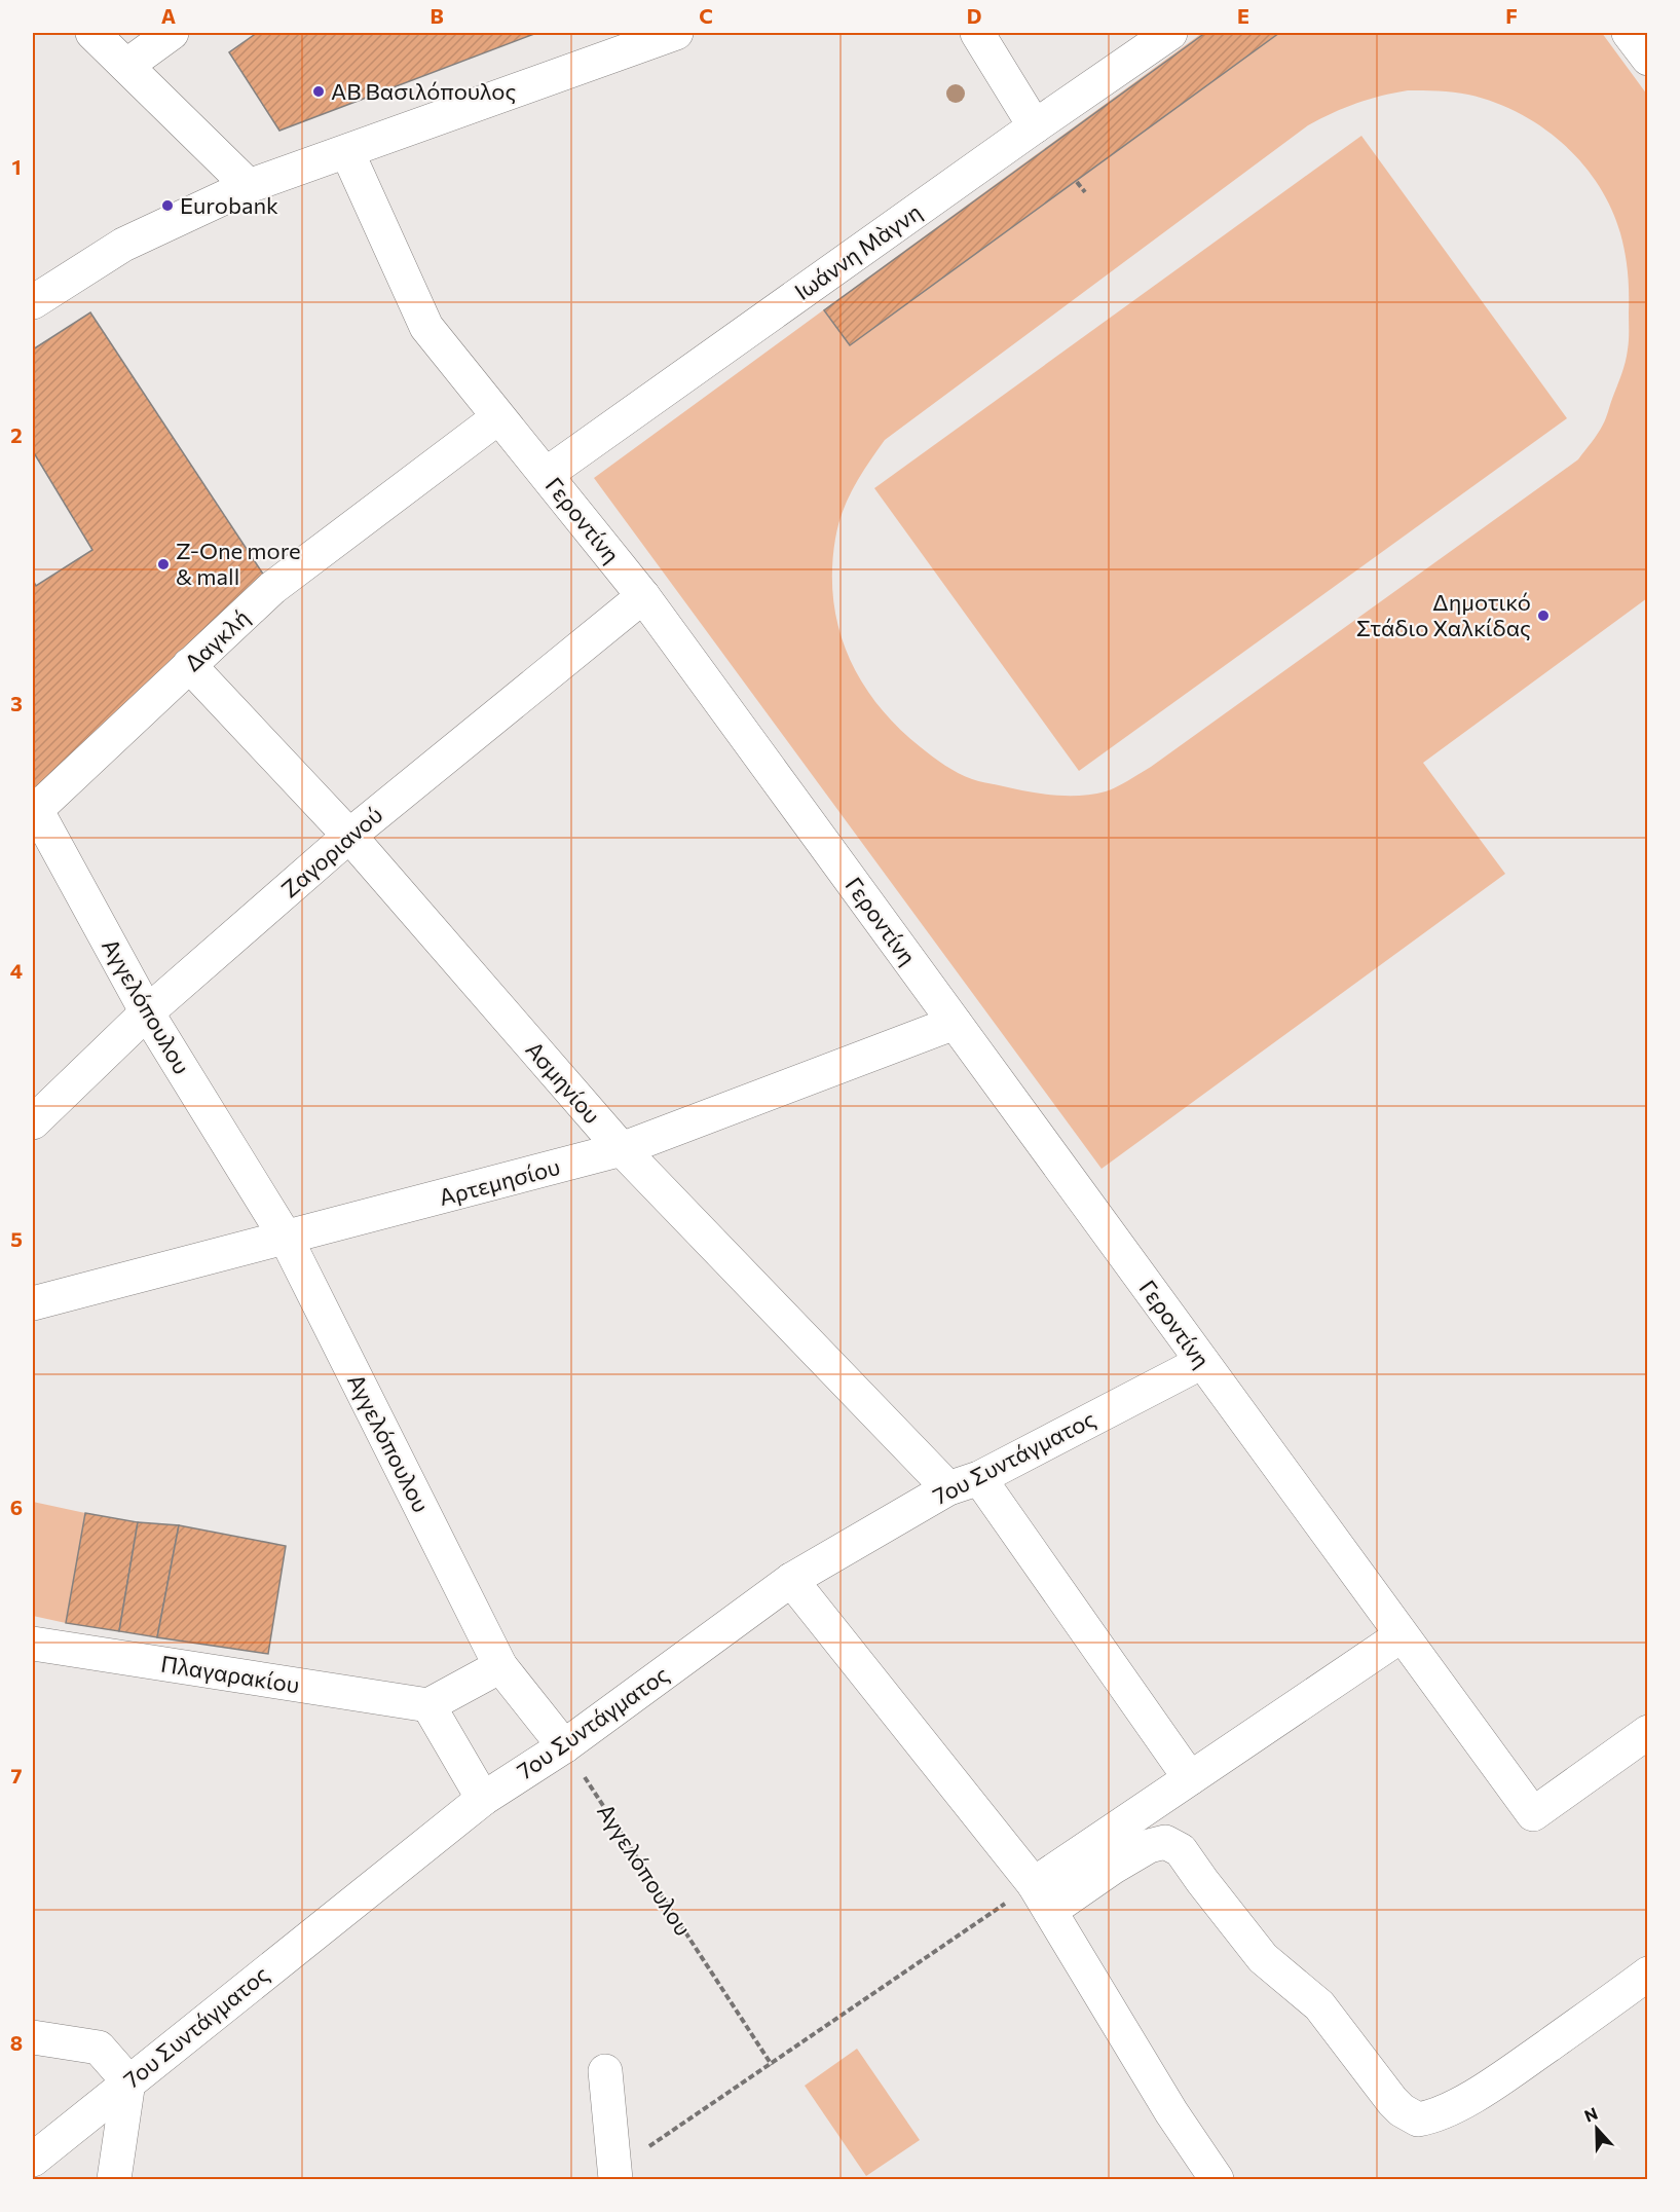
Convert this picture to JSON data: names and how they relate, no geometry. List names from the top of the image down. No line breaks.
{"streets":{"street":["Ιωάννη Μὰγνη","Γεροντίνη","Δαγκλή","Ζαγοριανού","Αγγελόπουλου","Ασμηνίου","Αρτεμησίου","7ου Συντάγματος","Πλαγαρακίου"]},"crossings":[["Ιωάννη Μὰγνη","Γεροντίνη"],["Γεροντίνη","Δαγκλή"],["Γεροντίνη","Ζαγοριανού"],["Γεροντίνη","Αρτεμησίου"],["Γεροντίνη","7ου Συντάγματος"],["Δαγκλή","Αγγελόπουλου"],["Δαγκλή","Ασμηνίου"],["Ζαγοριανού","Αγγελόπουλου"],["Ζαγοριανού","Ασμηνίου"],["Αγγελόπουλου","Αρτεμησίου"],["Αγγελόπουλου","7ου Συντάγματος"],["Ασμηνίου","Αρτεμησίου"],["Ασμηνίου","7ου Συντάγματος"]],"places":["ΑΒ Βασιλόπουλος","Eurobank","Z-One more & mall","Δημοτικό Στάδιο Χαλκίδας"],"north":"top","grid":{"columns":["A","B","C","D","E","F"],"rows":["1","2","3","4","5","6","7","8"]}}
